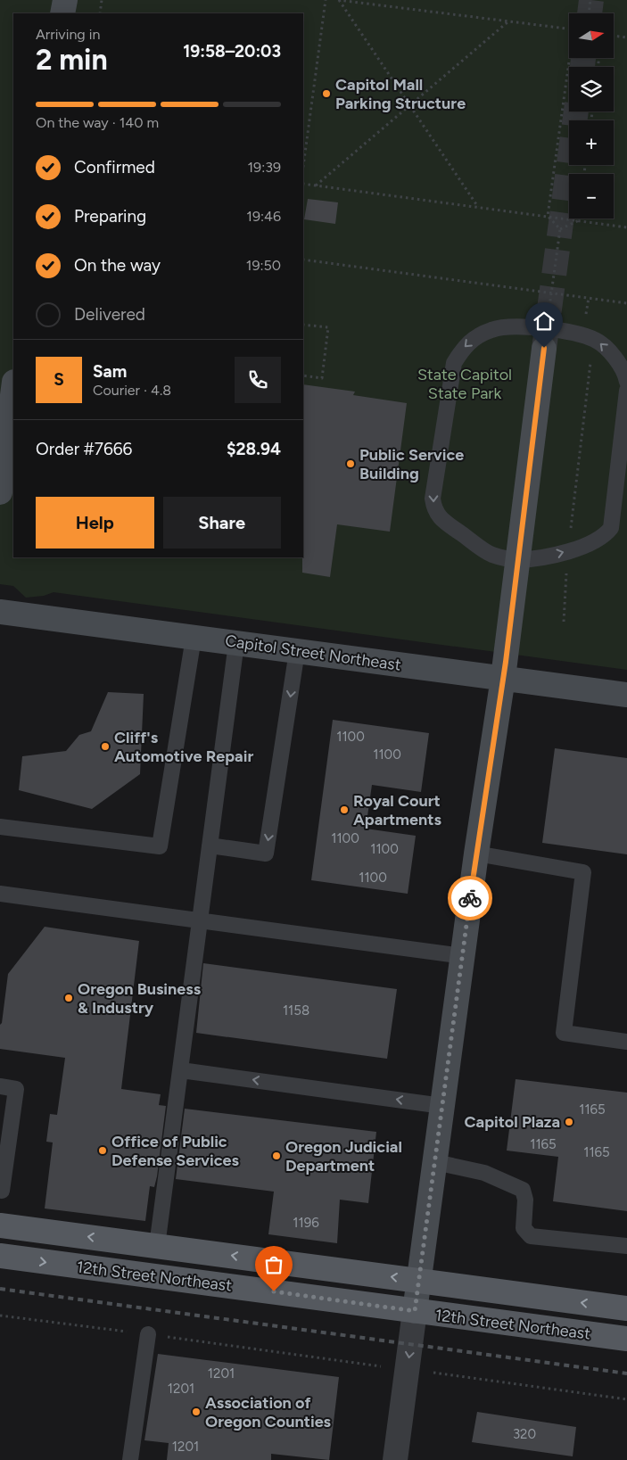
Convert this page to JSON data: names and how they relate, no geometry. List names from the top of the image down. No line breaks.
{"streets":{"main road":["12th Street Northeast"],"street":["Capitol Street Northeast"]},"parks":["State Capitol State Park"],"places":["Capitol Mall Parking Structure","Public Service Building","Cliff's Automotive Repair","Royal Court Apartments","Oregon Business & Industry","Capitol Plaza","Office of Public Defense Services","Oregon Judicial Department","Association of Oregon Counties"],"house_numbers":["1100","1100","1100","1100","1100","1158","1165","1165","1165","1196","1201","1201","320","1201"],"north":"right","page":{"map_buttons":["+","−"],"heading":["2 min","Arriving in","19:58–20:03"],"panel":["Sam","Courier · 4.8","Order #7666","$28.94"],"bar":"On the way · 140 m","list":[["Confirmed","19:39"],["Preparing","19:46"],["On the way","19:50"],"Delivered"],"round":"S","buttons":["Help","Share"]}}
